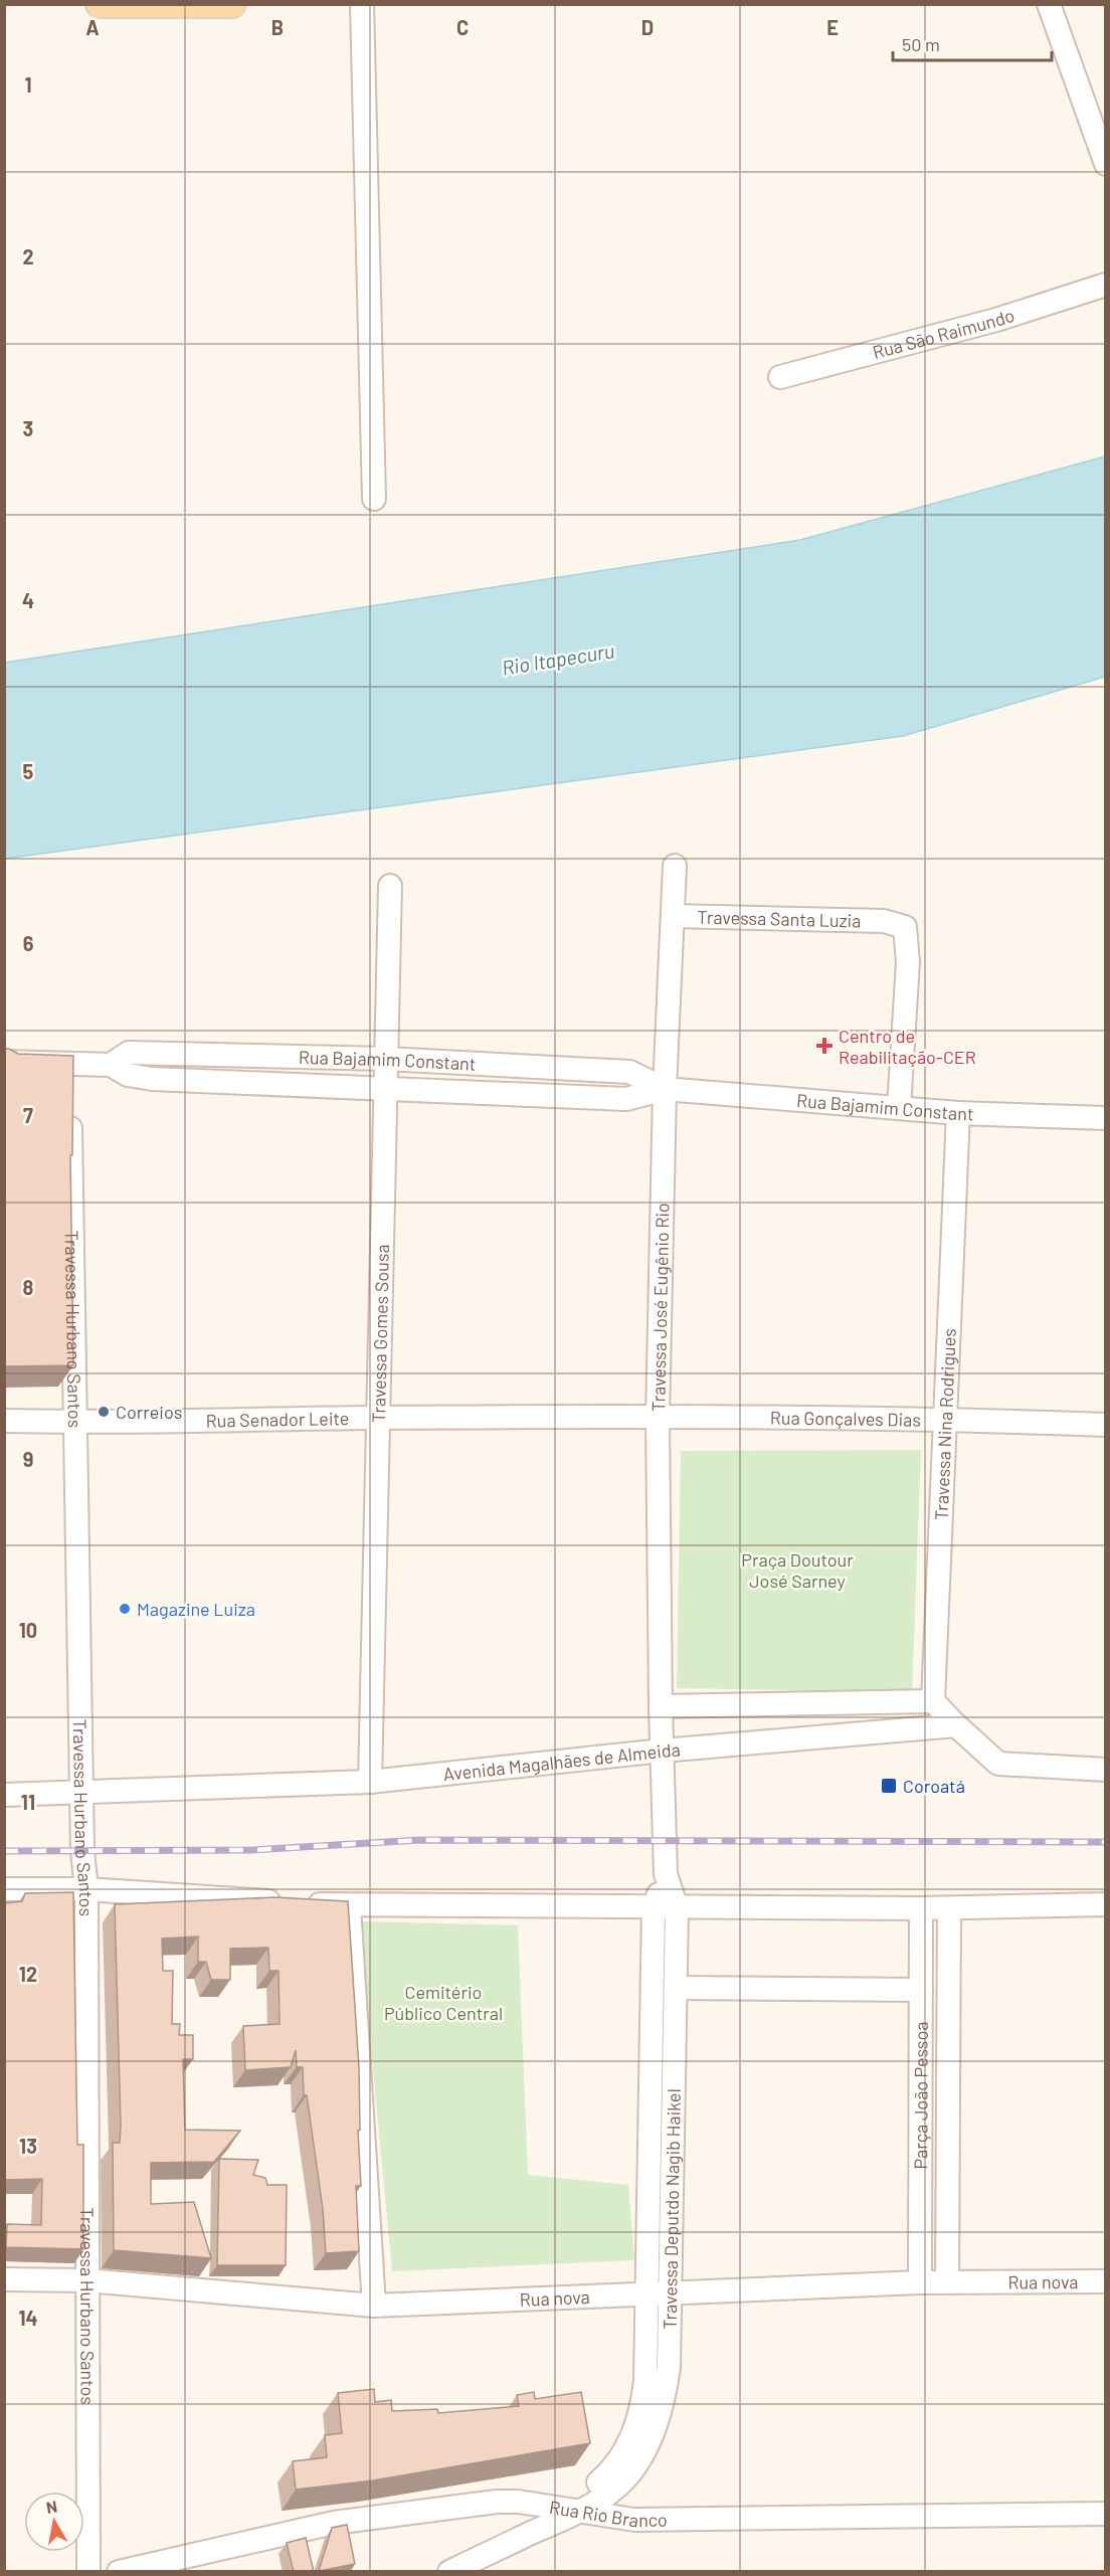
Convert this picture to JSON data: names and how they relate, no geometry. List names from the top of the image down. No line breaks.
{"streets":{"street":["Rua São Raimundo","Travessa Santa Luzia","Rua Bajamim Constant","Travessa José Eugênio Rio","Travessa Hurbano Santos","Travessa Gomes Sousa","Rua Senador Leite","Rua Gonçalves Dias","Travessa Nina Rodrigues","Avenida Magalhães de Almeida","Parça João Pessoa","Travessa Deputdo Nagib Haikel","Rua nova","Rua Rio Branco"]},"crossings":[["Travessa Santa Luzia","Rua Bajamim Constant"],["Travessa Santa Luzia","Travessa José Eugênio Rio"],["Rua Bajamim Constant","Travessa José Eugênio Rio"],["Rua Bajamim Constant","Travessa Hurbano Santos"],["Rua Bajamim Constant","Travessa Gomes Sousa"],["Rua Bajamim Constant","Travessa Nina Rodrigues"],["Travessa José Eugênio Rio","Rua Senador Leite"],["Travessa José Eugênio Rio","Rua Gonçalves Dias"],["Travessa José Eugênio Rio","Avenida Magalhães de Almeida"],["Travessa José Eugênio Rio","Travessa Deputdo Nagib Haikel"],["Travessa Hurbano Santos","Rua Senador Leite"],["Travessa Hurbano Santos","Avenida Magalhães de Almeida"],["Travessa Hurbano Santos","Rua nova"],["Travessa Gomes Sousa","Rua Senador Leite"],["Travessa Gomes Sousa","Avenida Magalhães de Almeida"],["Rua Senador Leite","Rua Gonçalves Dias"],["Rua Gonçalves Dias","Travessa Nina Rodrigues"],["Avenida Magalhães de Almeida","Travessa Deputdo Nagib Haikel"],["Parça João Pessoa","Rua nova"],["Travessa Deputdo Nagib Haikel","Rua nova"],["Travessa Deputdo Nagib Haikel","Rua Rio Branco"]],"water":["Rio Itapecuru"],"parks":["Praça Doutour José Sarney","Cemitério Público Central"],"places":{"health":["Centro de Reabilitação-CER"],"other":["Correios","Magazine Luiza"],"transit":["Coroatá"]},"scale_bar":"50 m","north":"top","grid":{"columns":["A","B","C","D","E"],"rows":["1","2","3","4","5","6","7","8","9","10","11","12","13","14"]}}
